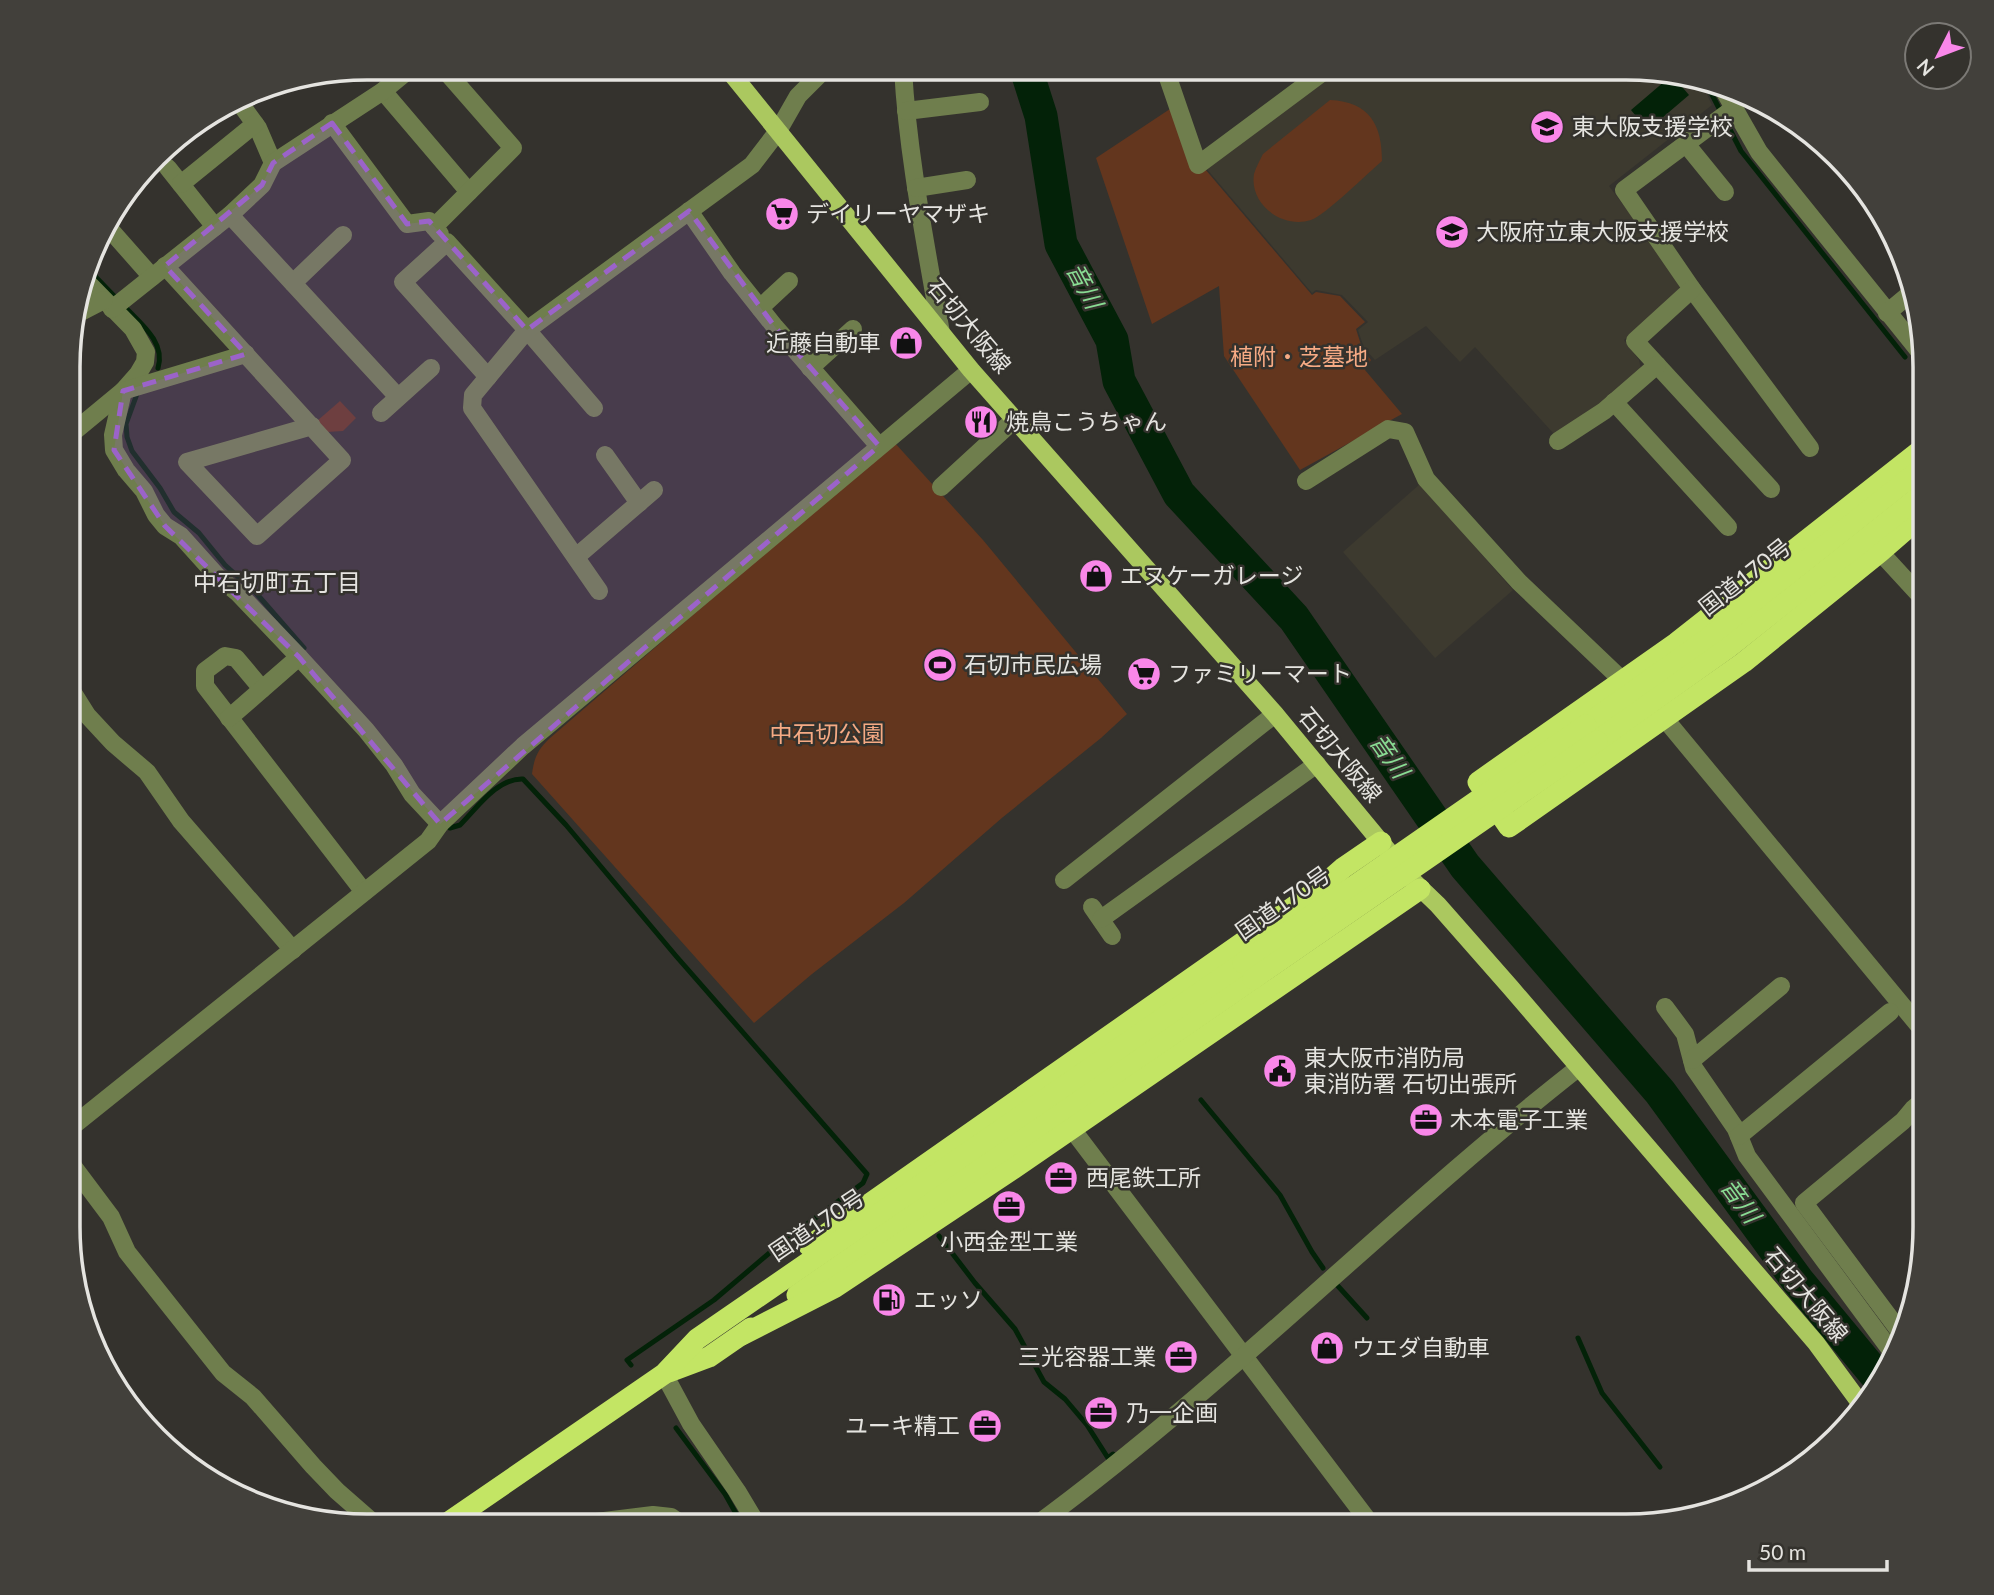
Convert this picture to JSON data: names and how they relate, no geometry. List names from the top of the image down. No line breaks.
{"streets":{"highway":["国道170号"],"main road":["石切大阪線"]},"districts":["中石切町五丁目"],"water":["音川"],"parks":["植附・芝墓地","中石切公園"],"places":{"school or university":["東大阪支援学校","大阪府立東大阪支援学校"],"supermarket":["デイリーヤマザキ","ファミリーマート"],"shop":["近藤自動車","エヌケーガレージ","ウエダ自動車"],"restaurant":["焼鳥こうちゃん"],"sports":["石切市民広場"],"public building":["東大阪市消防局 東消防署 石切出張所"],"office":["木本電子工業","西尾鉄工所","小西金型工業","三光容器工業","乃一企画","ユーキ精工"],"fuel station":["エッソ"]},"scale_bar":"50 m","north":"bottom left"}
